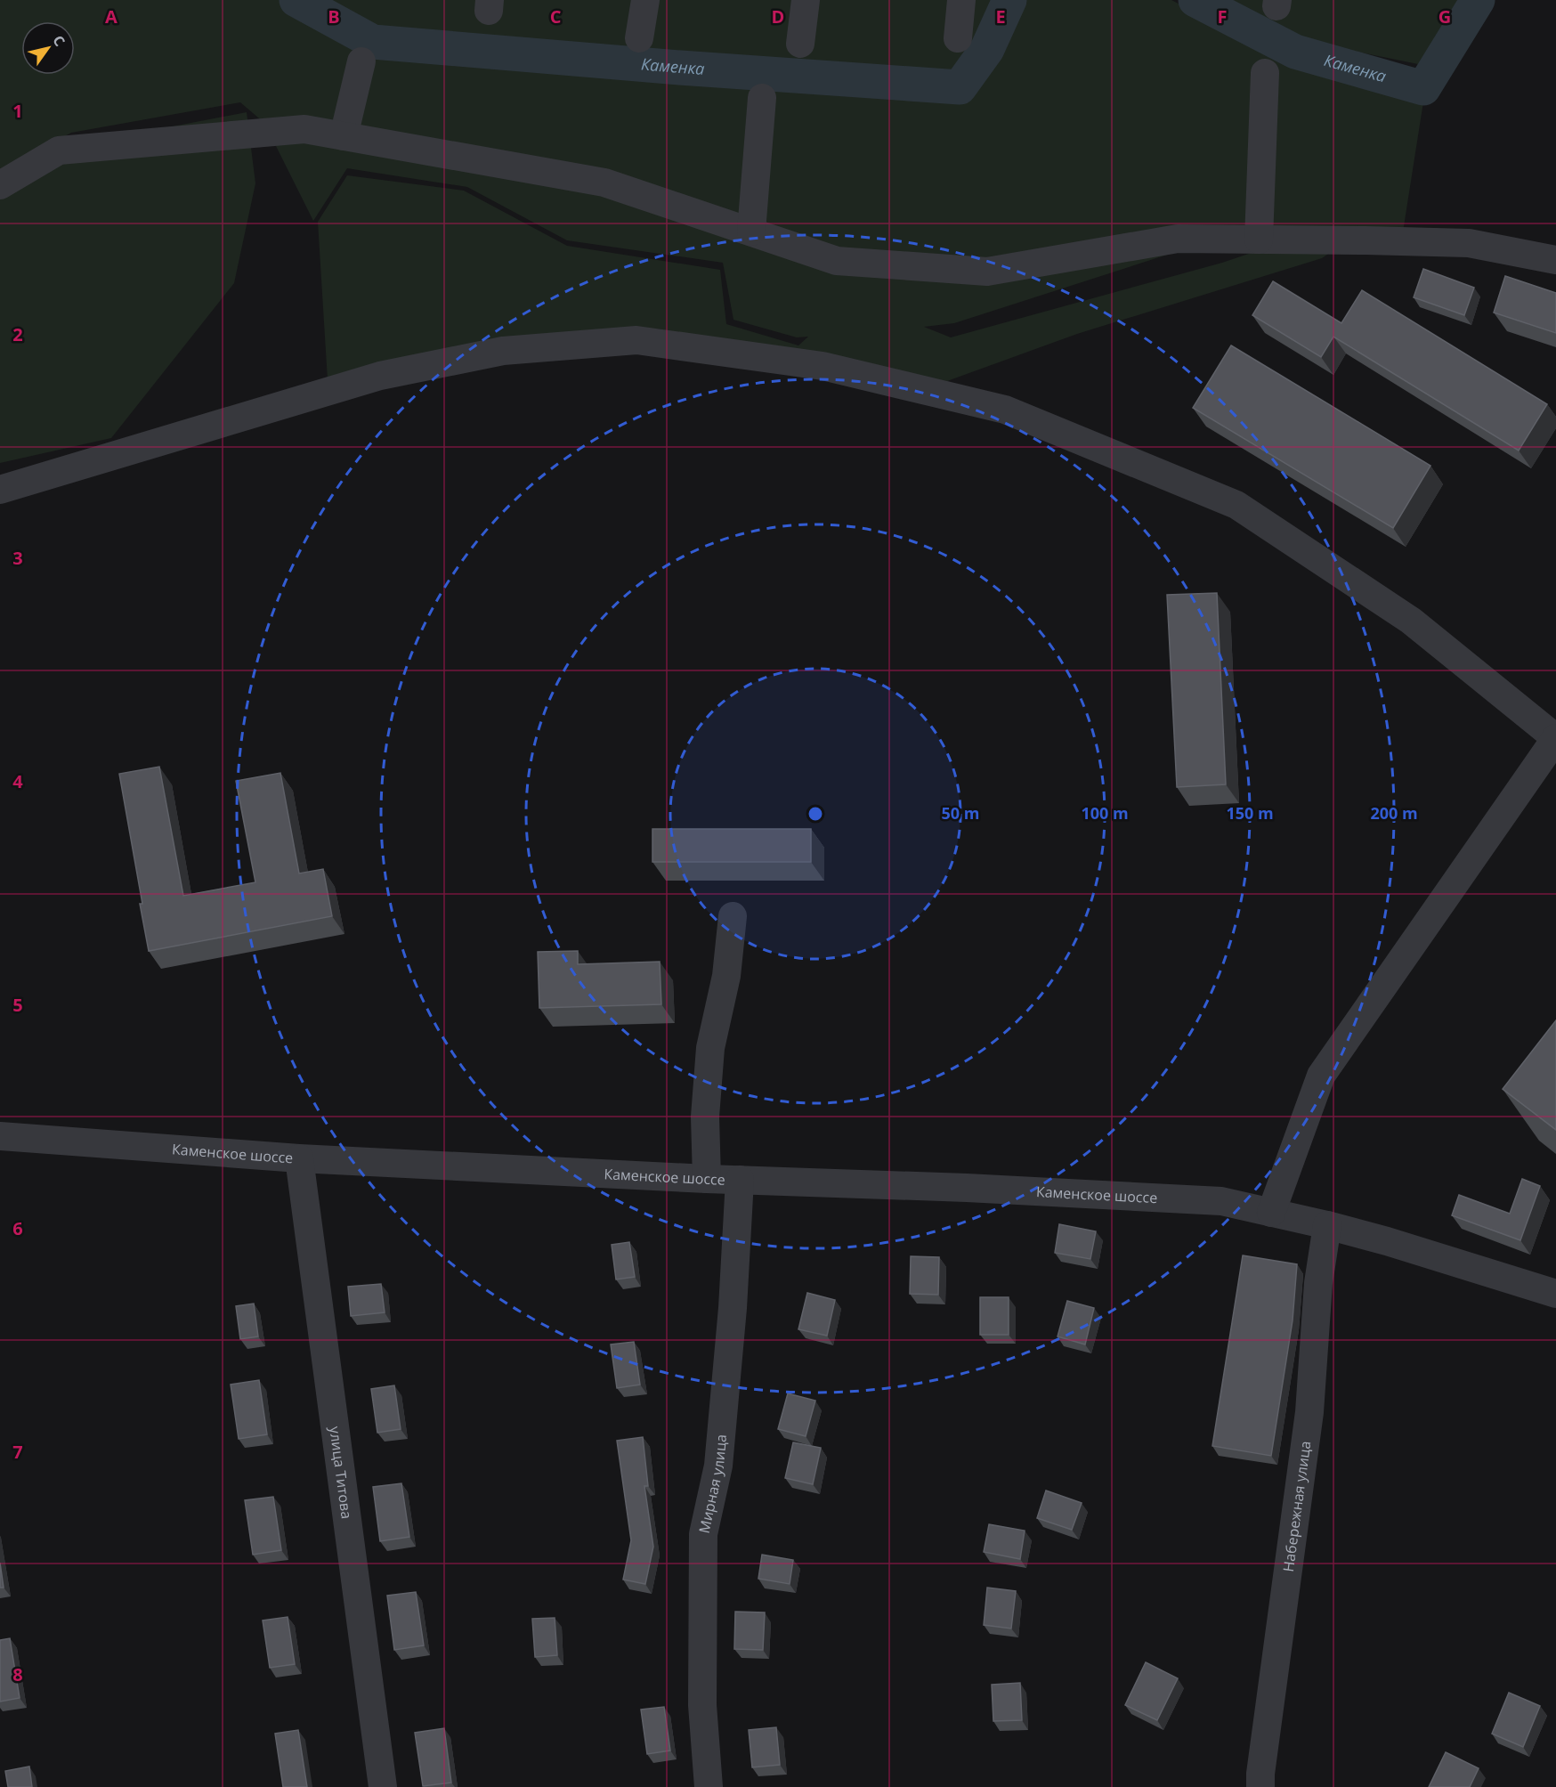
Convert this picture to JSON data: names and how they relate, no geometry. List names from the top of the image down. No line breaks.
{"streets":{"street":["Каменское шоссе","улица Титова","Мирная улица","Набережная улица"]},"crossings":[["Каменское шоссе","улица Титова"],["Каменское шоссе","Мирная улица"],["Каменское шоссе","Набережная улица"]],"water":["Каменка"],"north":"top right","grid":{"columns":["A","B","C","D","E","F","G"],"rows":["1","2","3","4","5","6","7","8"]},"rings":["50 m","100 m","150 m","200 m"]}
